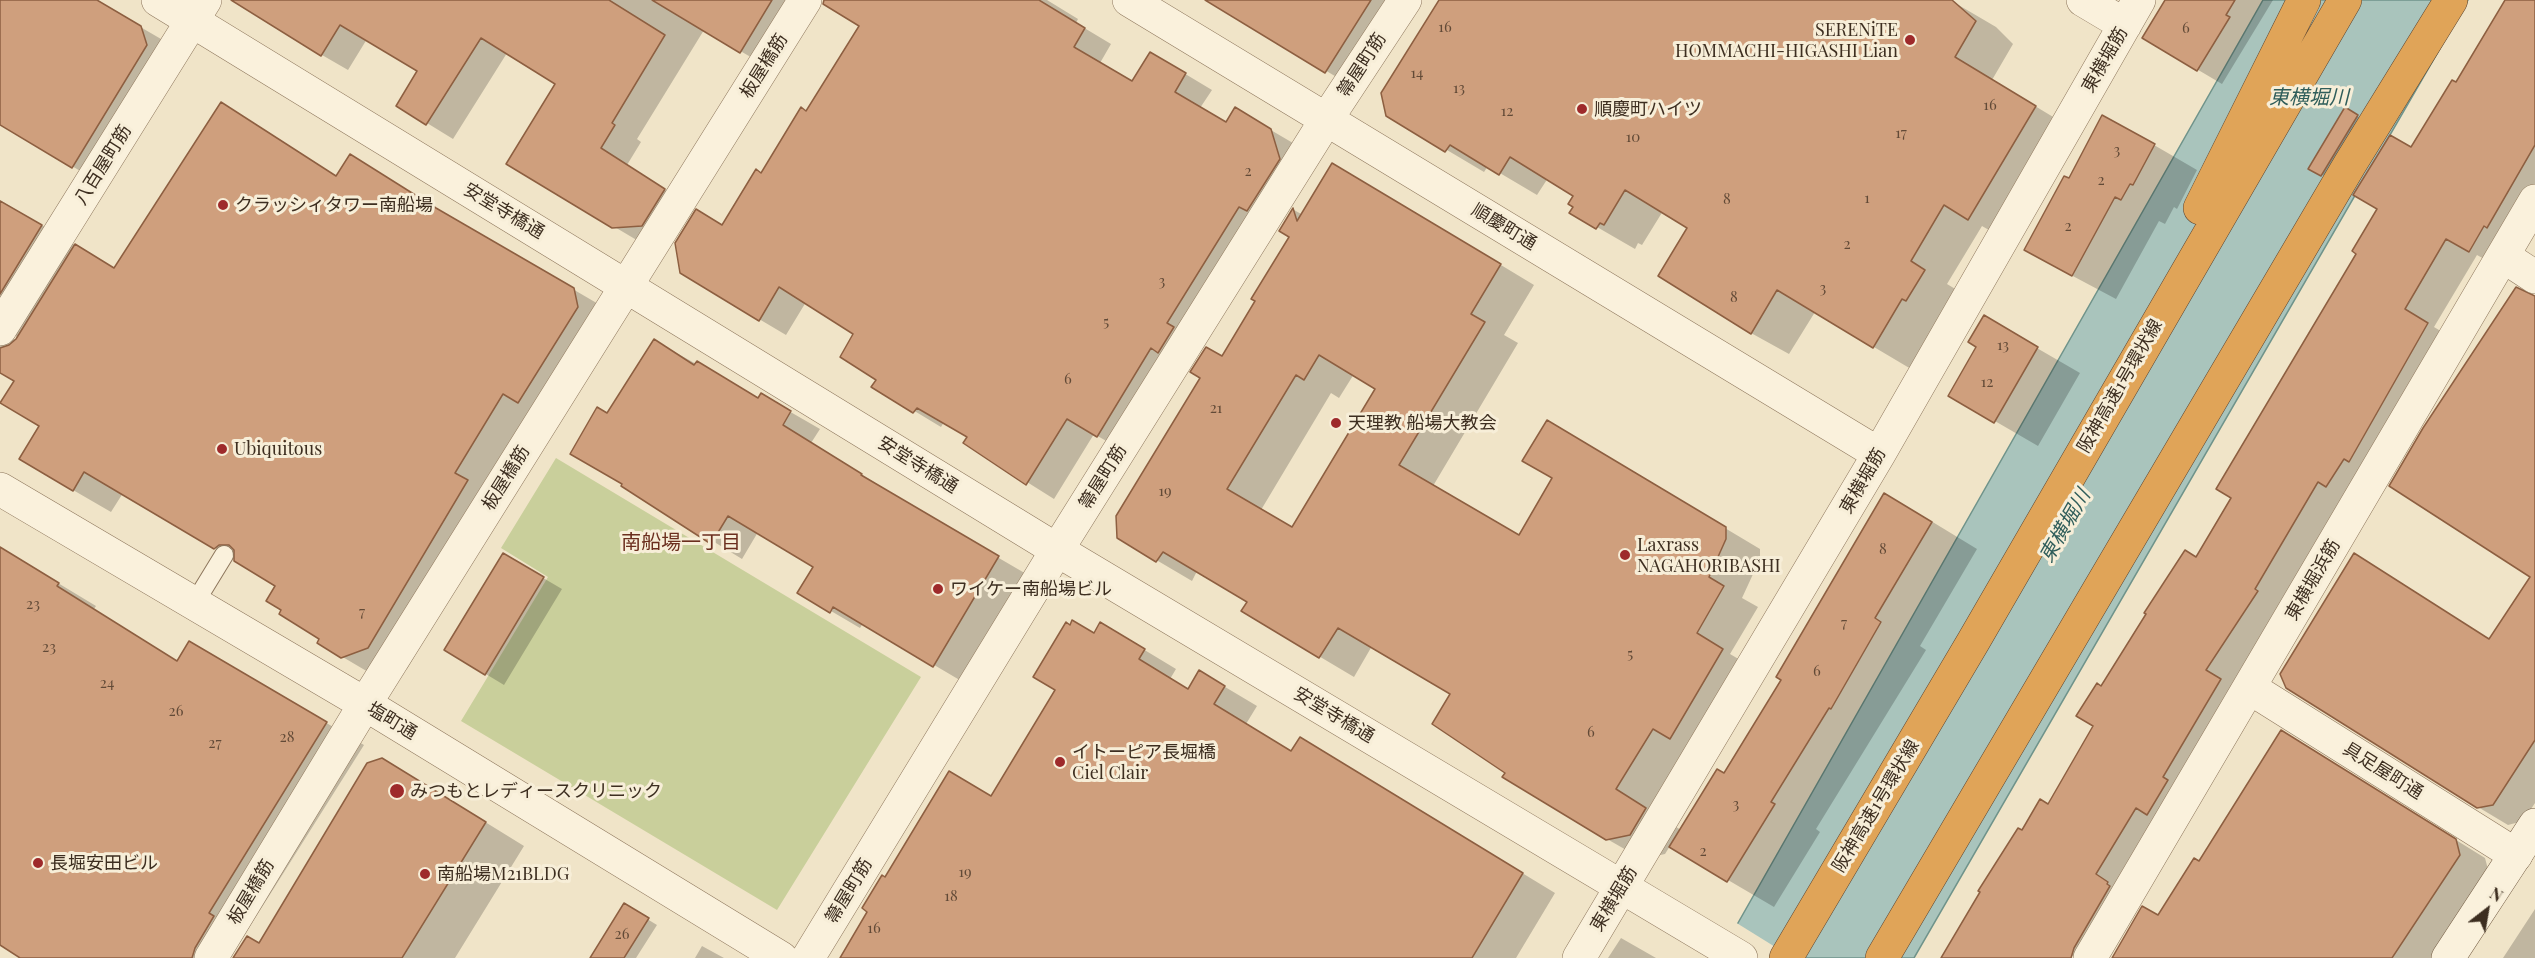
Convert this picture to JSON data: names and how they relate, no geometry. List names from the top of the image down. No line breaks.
{"streets":{"highway":["阪神高速1号環状線"],"street":["東横堀筋","箒屋町筋","板屋橋筋","八百屋町筋","安堂寺橋通","順慶町通","東横堀浜筋","塩町通","具足屋町通"]},"crossings":[["東横堀筋","安堂寺橋通"],["東横堀筋","順慶町通"],["箒屋町筋","安堂寺橋通"],["箒屋町筋","順慶町通"],["板屋橋筋","安堂寺橋通"],["板屋橋筋","塩町通"],["八百屋町筋","安堂寺橋通"],["東横堀浜筋","具足屋町通"]],"districts":["南船場一丁目"],"water":["東横堀川"],"places":["SERENiTE HOMMACHI-HIGASHI Lian","順慶町ハイツ","クラッシィタワー南船場","天理教 船場大教会","Ubiquitous","Laxrass NAGAHORIBASHI","ワイケー南船場ビル","イトーピア長堀橋 Ciel Clair","みつもとレディースクリニック","長堀安田ビル","南船場M21BLDG"],"house_numbers":["16","6","14","13","16","12","17","10","3","2","2","1","8","2","2","3","3","8","5","13","6","12","21","19","8","23","7","7","23","5","6","24","26","6","28","27","3","2","19","18","16","26"],"north":"top right"}
